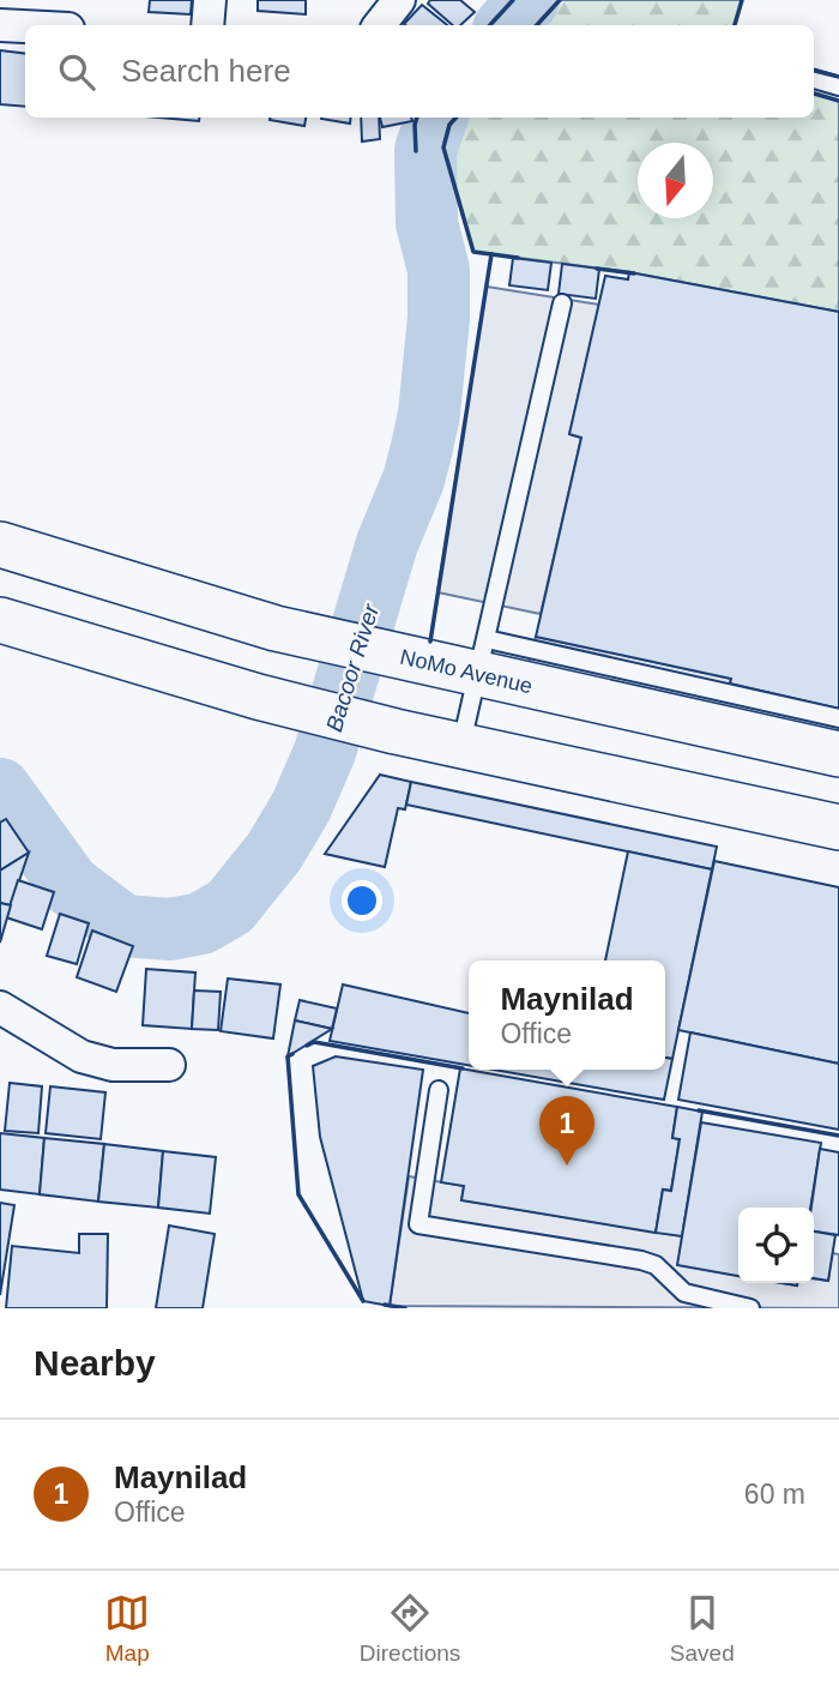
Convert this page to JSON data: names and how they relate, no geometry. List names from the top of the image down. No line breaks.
{"streets":{"main road":["NoMo Avenue"]},"water":["Bacoor River"],"north":"bottom","page":{"search":"Search here","popup":["Maynilad","Office"],"pins":"1","heading":"Nearby","list":[{"mark":"1","name":"Maynilad","note":"Office","value":"60 m"}],"nav":["Map","Directions","Saved"]}}
